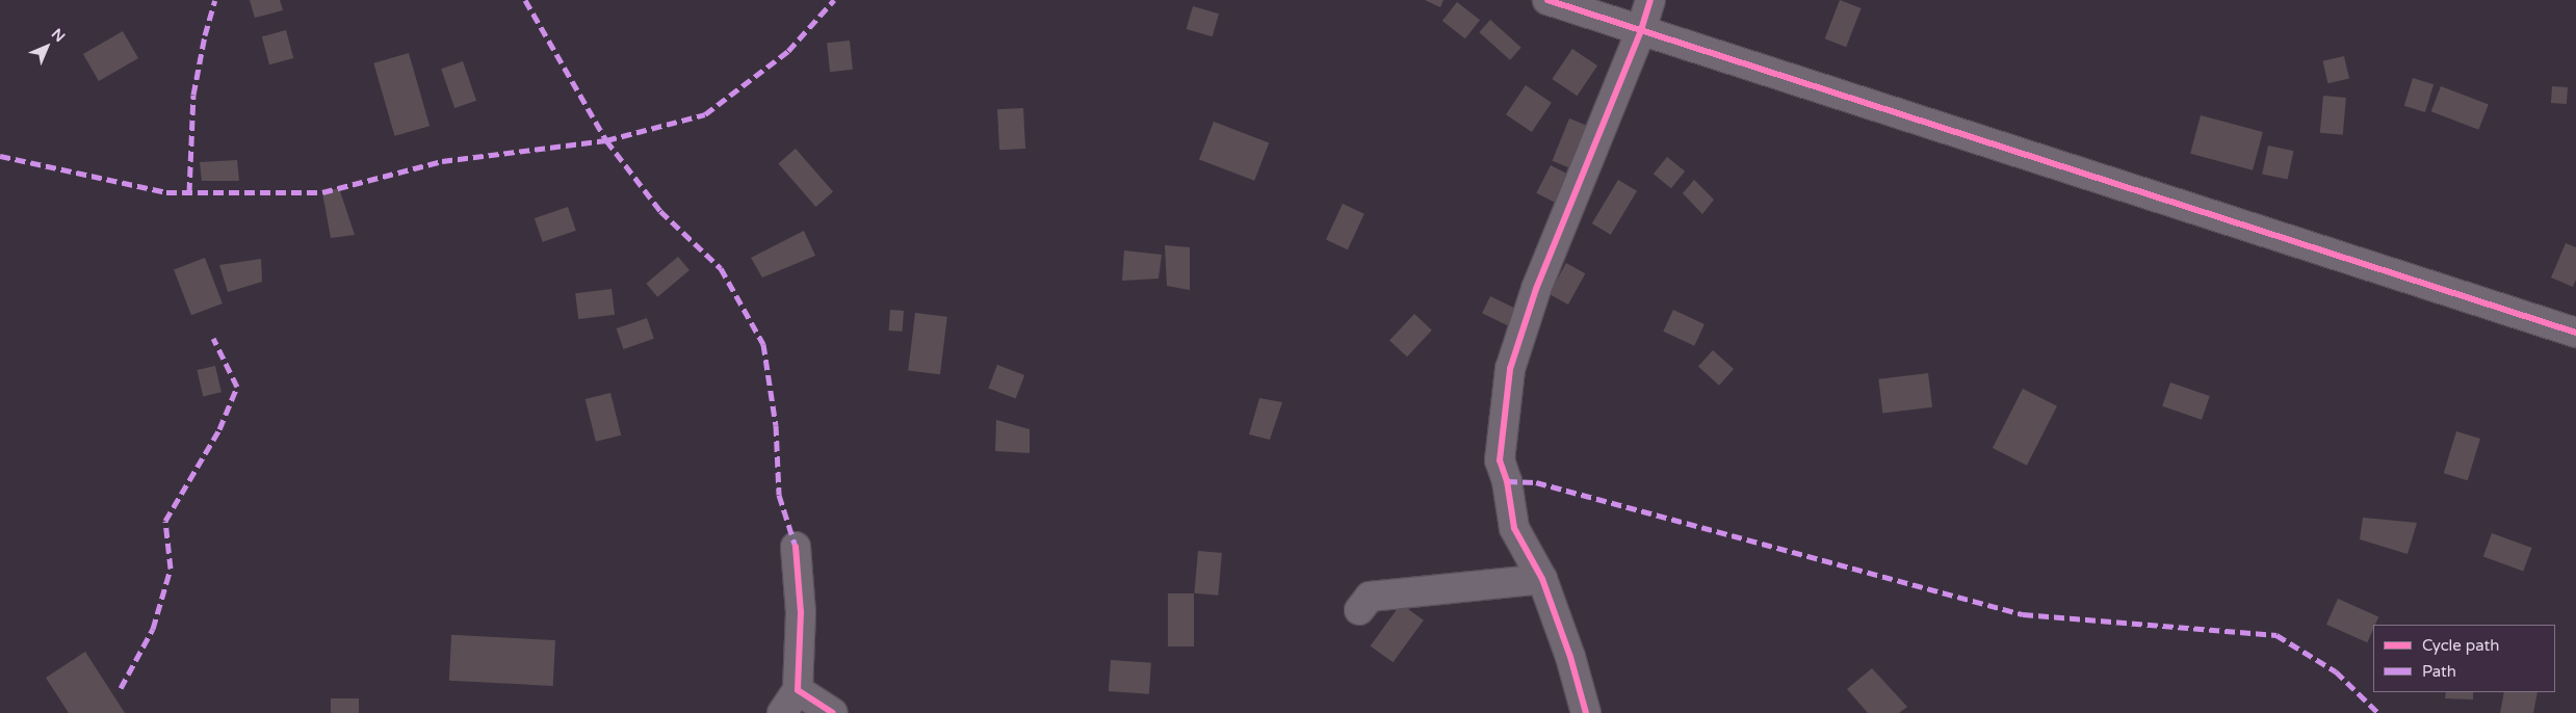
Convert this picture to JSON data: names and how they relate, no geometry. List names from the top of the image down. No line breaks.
{"legend":["Cycle path","Path"],"north":"top right"}
